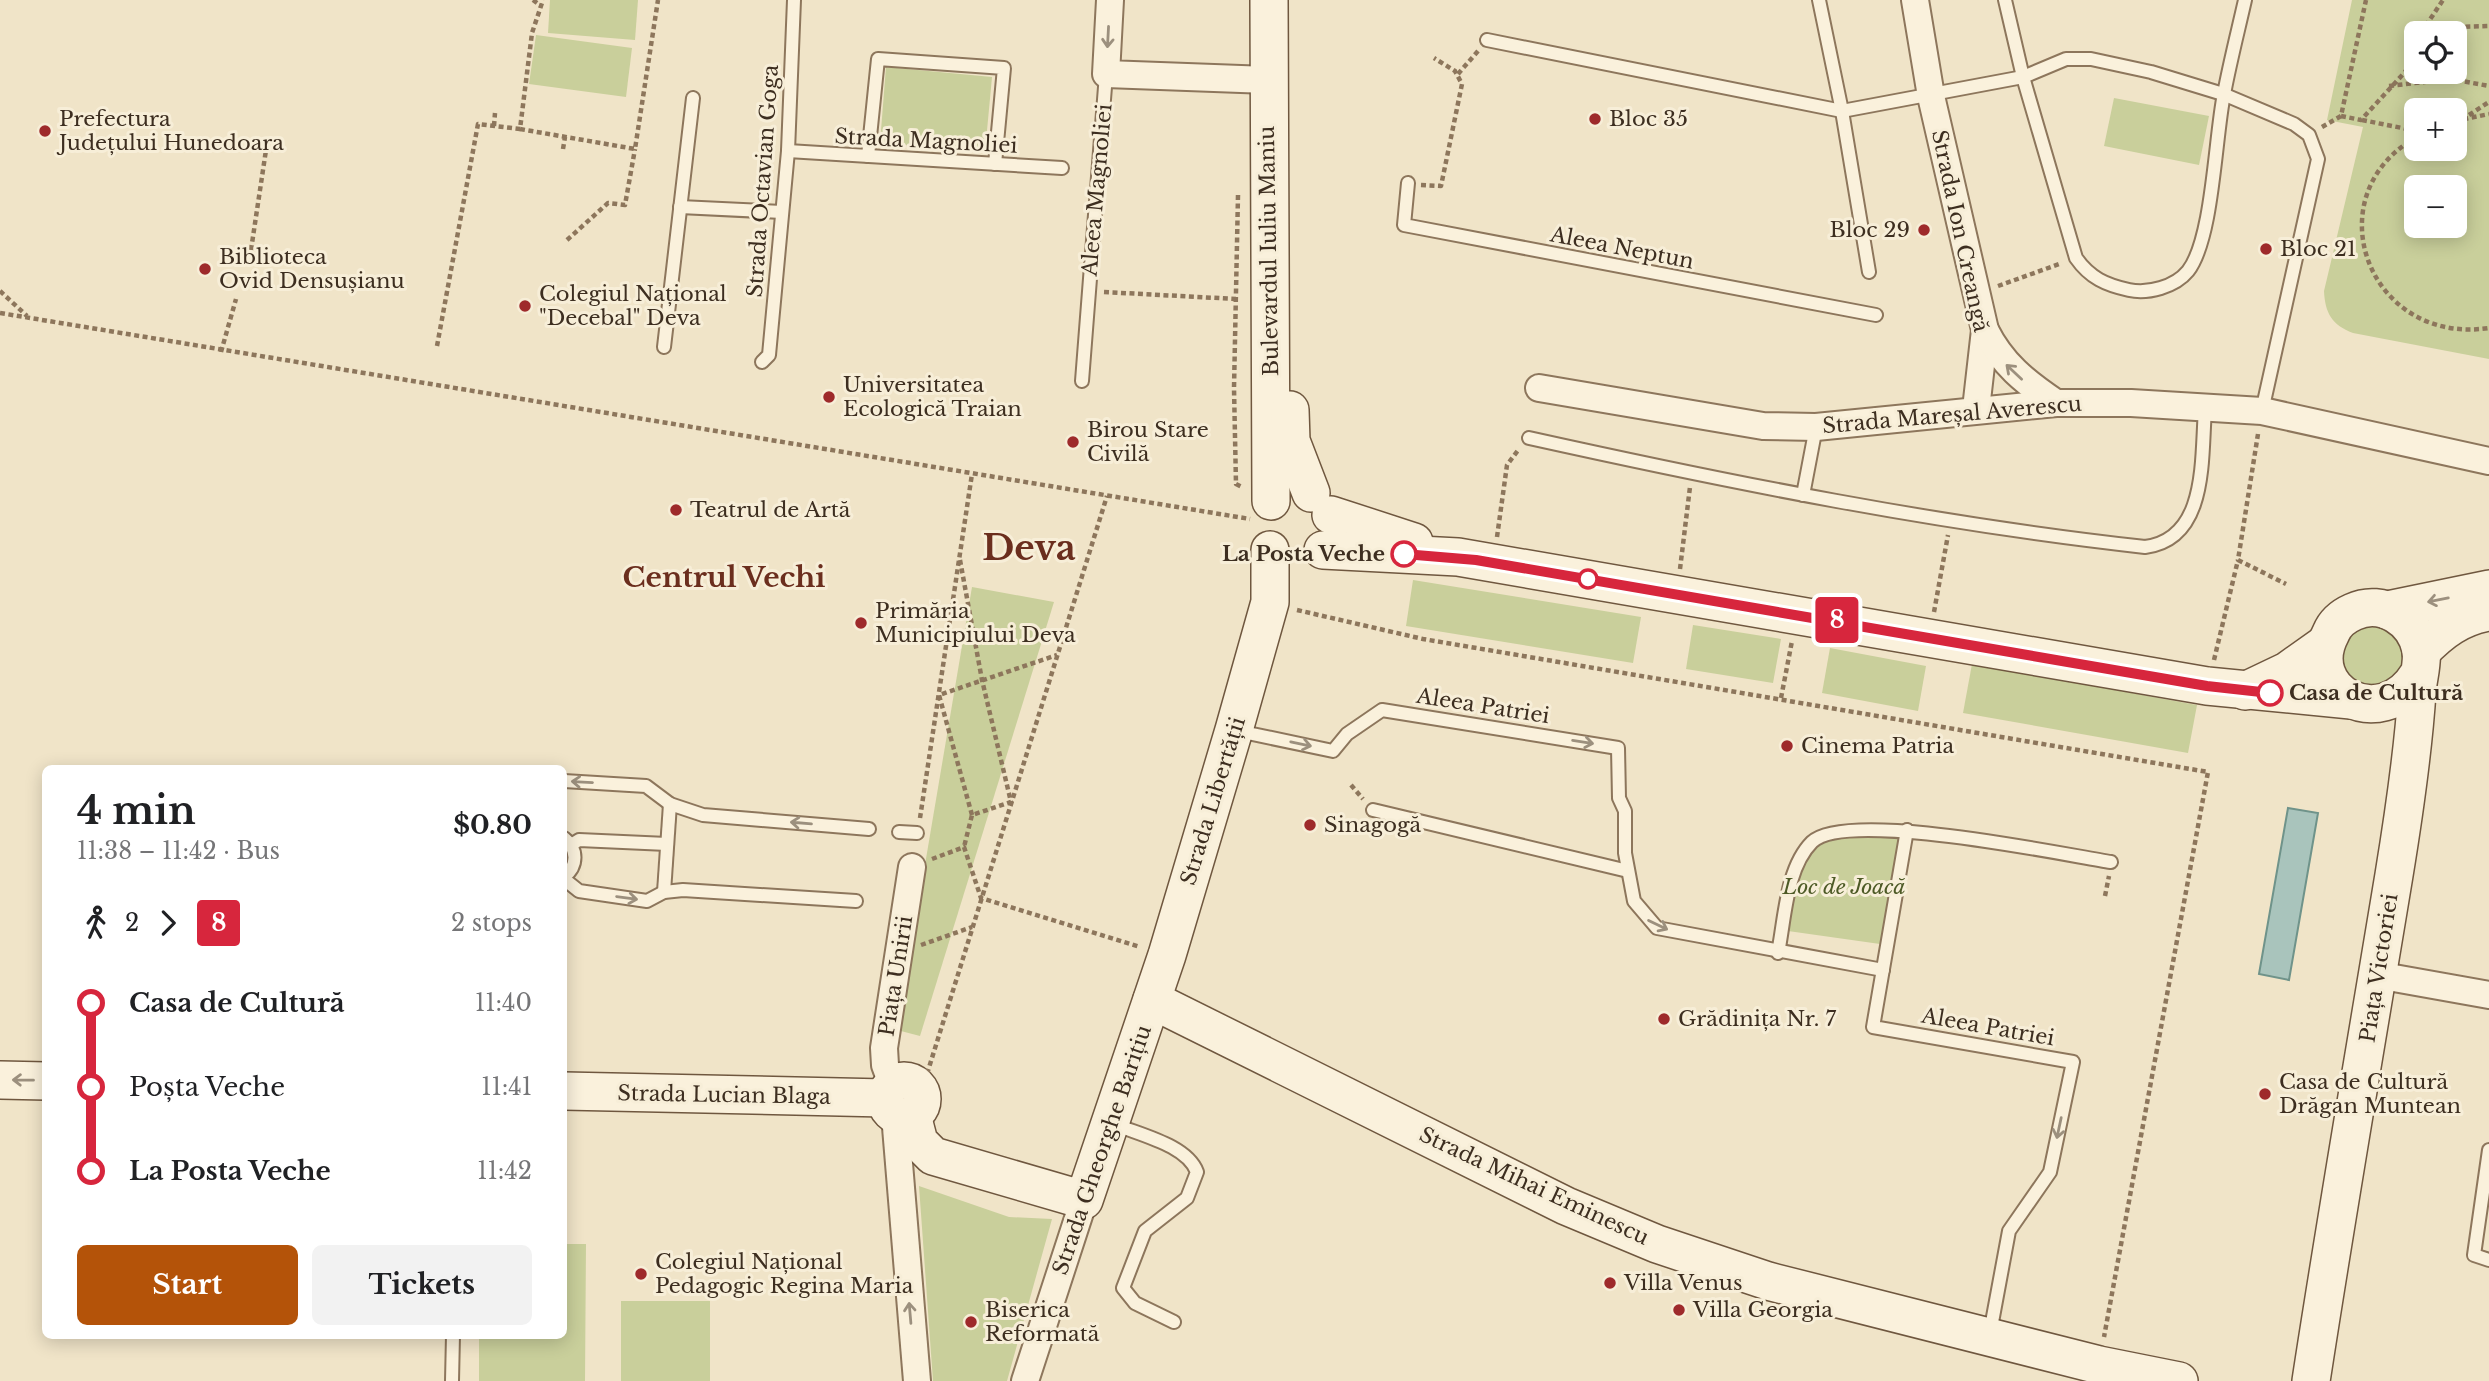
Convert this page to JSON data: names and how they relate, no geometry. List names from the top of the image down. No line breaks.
{"streets":{"street":["Aleea Magnoliei","Strada Ion Creangă","Bulevardul Iuliu Maniu","Strada Mareșal Averescu","Strada Libertății","Piața Victoriei","Piața Unirii","Strada Lucian Blaga","Strada Gheorghe Barițiu","Strada Mihai Eminescu"],"lane":["Strada Magnoliei","Strada Octavian Goga","Aleea Neptun","Aleea Patriei"]},"crossings":[["Strada Magnoliei","Strada Octavian Goga"],["Strada Ion Creangă","Strada Mareșal Averescu"],["Bulevardul Iuliu Maniu","Strada Libertății"],["Aleea Patriei","Strada Libertății"],["Aleea Patriei","Strada Mihai Eminescu"],["Strada Libertății","Strada Gheorghe Barițiu"],["Strada Libertății","Strada Mihai Eminescu"],["Piața Unirii","Strada Lucian Blaga"],["Strada Gheorghe Barițiu","Strada Mihai Eminescu"]],"districts":["Deva","Centrul Vechi"],"parks":["Loc de Joacă"],"places":["Bloc 35","Prefectura Județului Hunedoara","Bloc 29","Bloc 21","Biblioteca Ovid Densușianu","Colegiul Național \"Decebal\" Deva","Universitatea Ecologică Traian","Birou Stare Civilă","Teatrul de Artă","La Posta Veche","Primăria Municipiului Deva","Casa de Cultură","Cinema Patria","Sinagogă","Grădinița Nr. 7","Casa de Cultură Drăgan Muntean","Colegiul Național Pedagogic Regina Maria","Villa Venus","Villa Georgia","Biserica Reformată"],"lines":["bus line 8"],"page":{"on_map":"8","map_buttons":["+","−"],"heading":["4 min","11:38 – 11:42 · Bus","$0.80"],"legs":["2","8","2 stops"],"list":[{"name":"Casa de Cultură","value":"11:40"},{"name":"Poșta Veche","value":"11:41"},{"name":"La Posta Veche","value":"11:42"}],"buttons":["Start","Tickets"]}}
